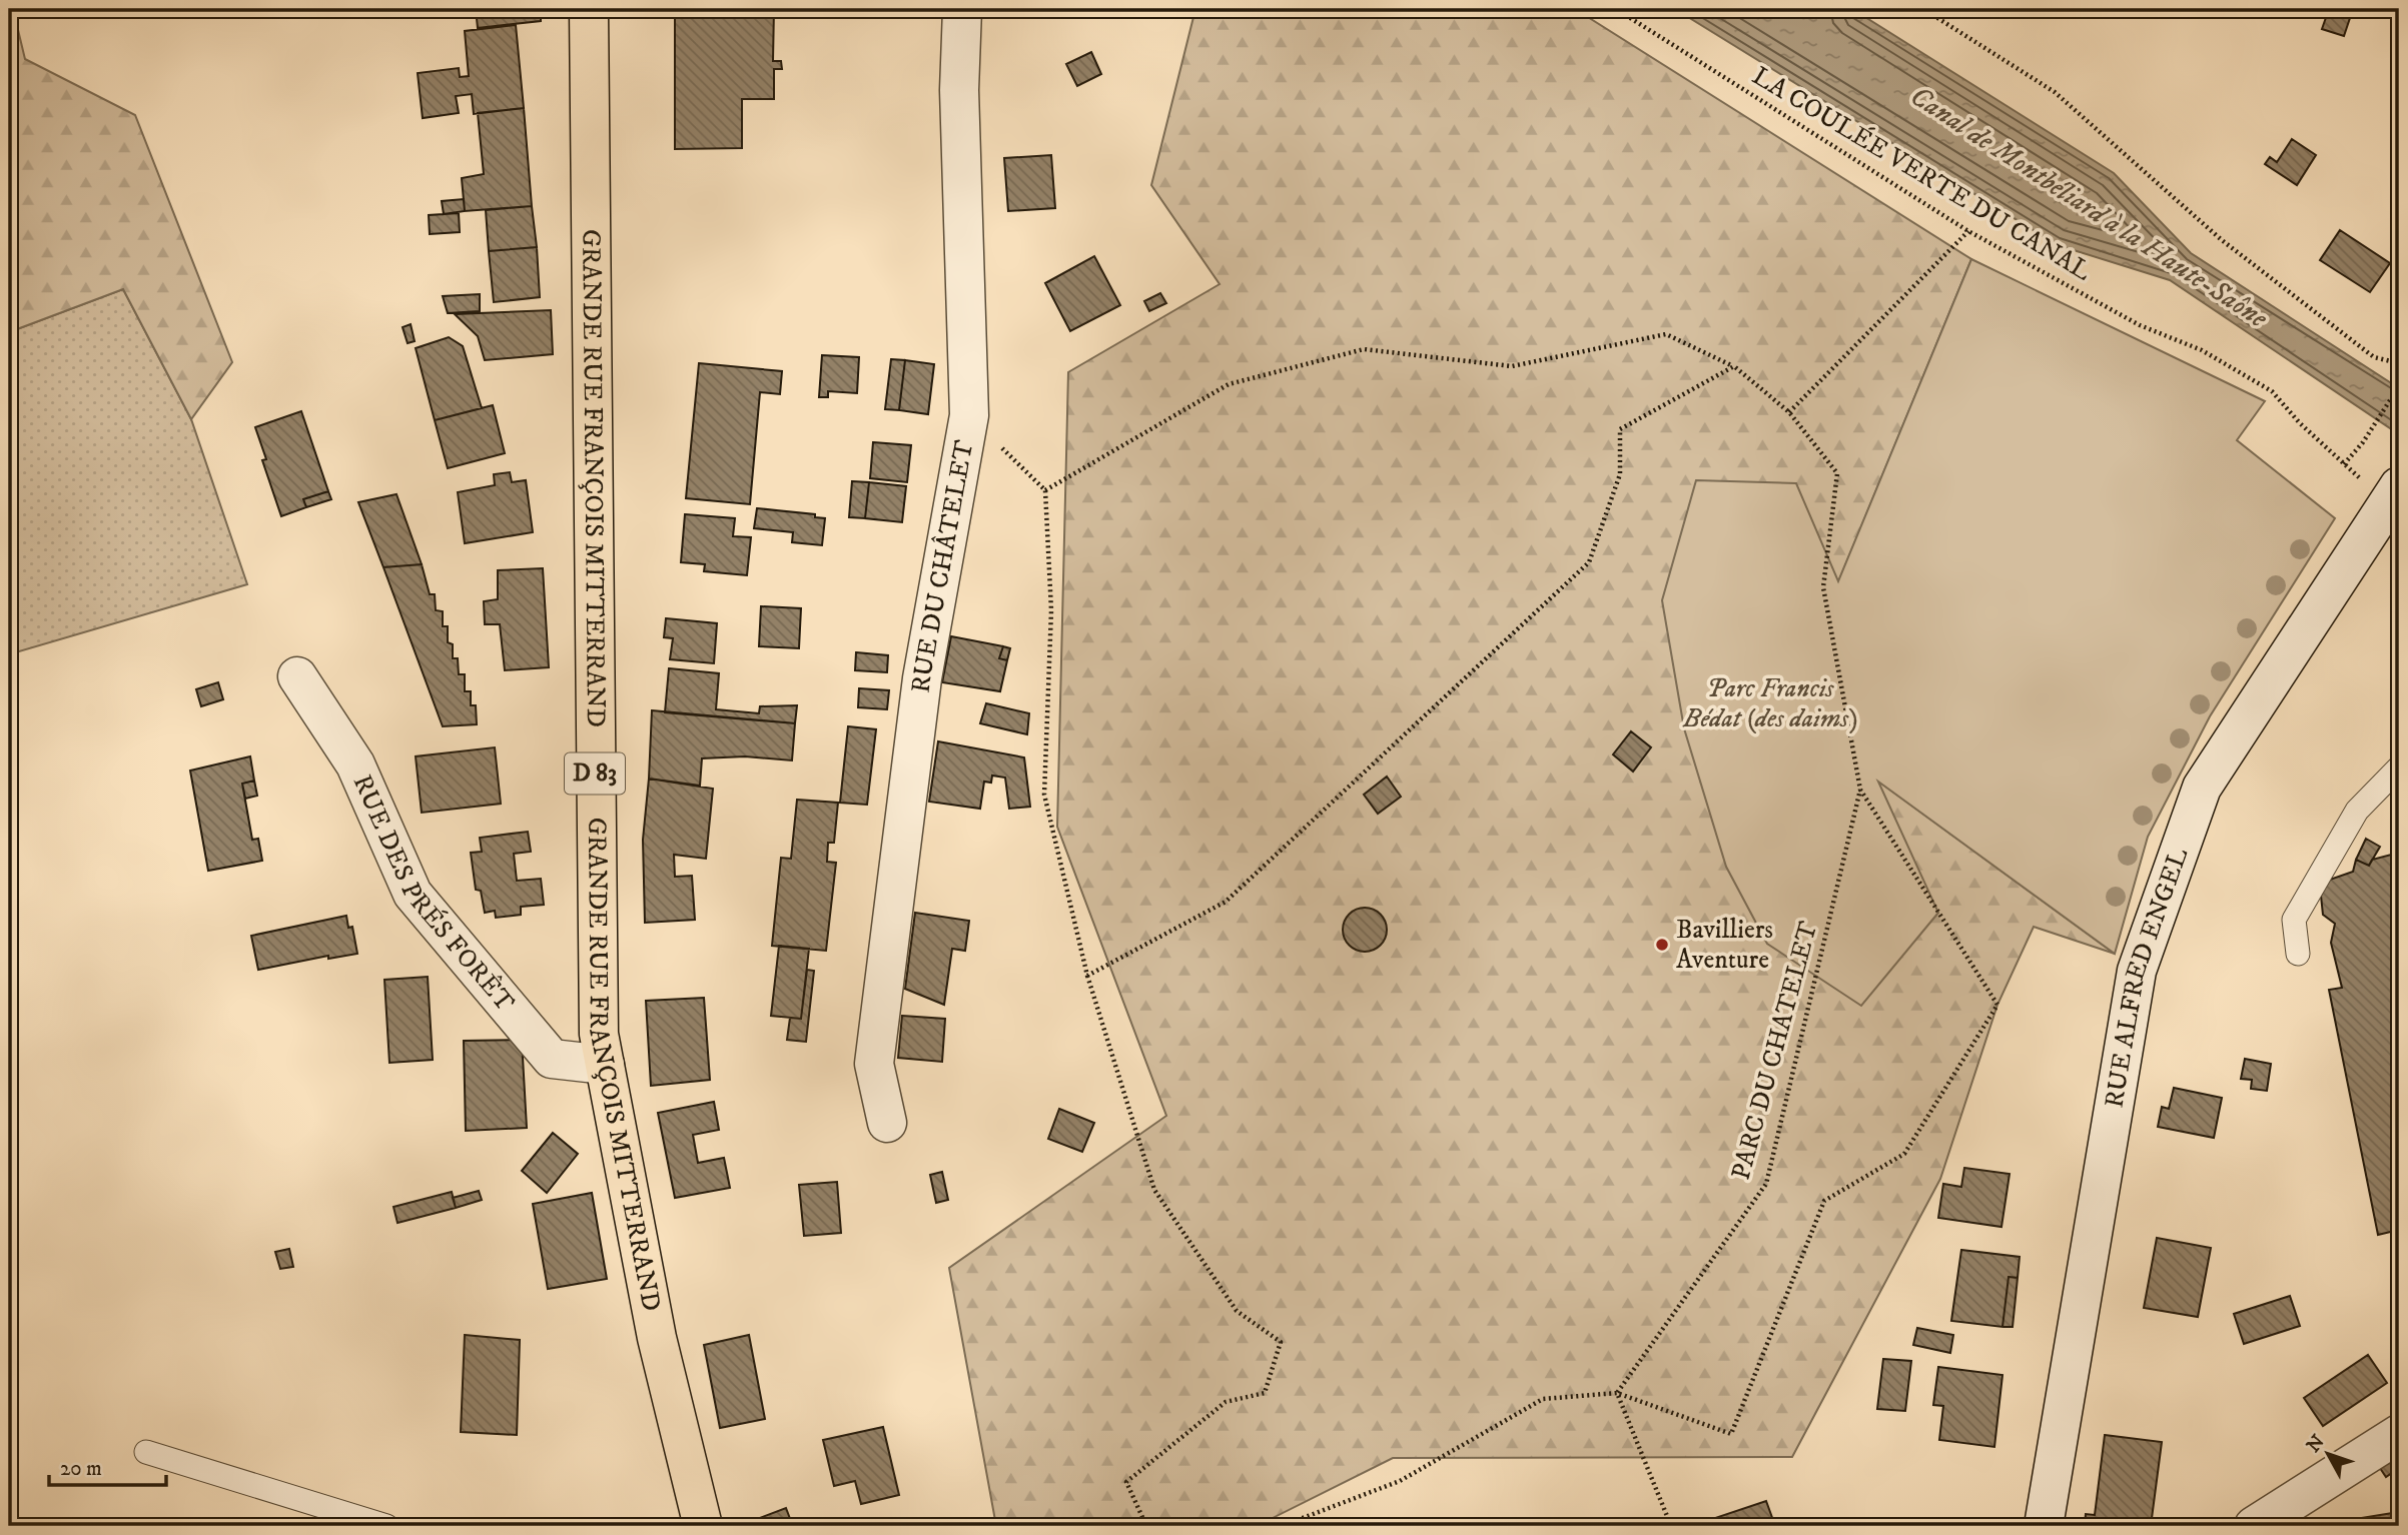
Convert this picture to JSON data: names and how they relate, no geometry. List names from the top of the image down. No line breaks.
{"streets":{"main road":["GRANDE RUE FRANÇOIS MITTERRAND","D 83"],"street":["RUE DU CHÂTELET","RUE DES PRÉS FORÊT","RUE ALFRED ENGEL"],"path":["LA COULÉE VERTE DU CANAL","PARC DU CHATELET"]},"crossings":[["GRANDE RUE FRANÇOIS MITTERRAND","RUE DES PRÉS FORÊT"]],"water":["Canal de Montbéliard à la Haute-Saône"],"parks":["Parc Francis Bédat (des daims)"],"places":["Bavilliers Aventure"],"scale_bar":"20 m","north":"top left"}
